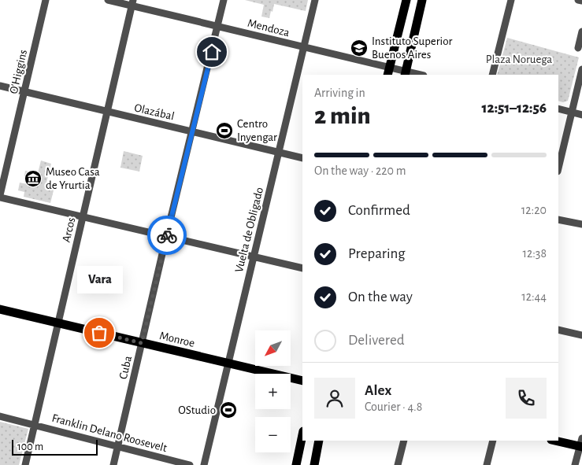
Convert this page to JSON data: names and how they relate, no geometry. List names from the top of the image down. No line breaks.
{"streets":{"main road":["Monroe"],"street":["Mendoza","O'Higgins","Olazábal","Arcos","Vuelta de Obligado","Cuba","Franklin Delano Roosevelt"]},"crossings":[["Mendoza","Arcos"],["Mendoza","Vuelta de Obligado"],["Mendoza","Cuba"],["O'Higgins","Olazábal"],["Olazábal","Arcos"],["Olazábal","Vuelta de Obligado"],["Olazábal","Cuba"],["Arcos","Monroe"],["Arcos","Franklin Delano Roosevelt"],["Vuelta de Obligado","Monroe"],["Monroe","Cuba"],["Cuba","Franklin Delano Roosevelt"]],"parks":["Plaza Noruega"],"places":{"school or university":["Instituto Superior Buenos Aires"],"sports":["Centro Inyengar","OStudio"],"museum":["Museo Casa de Yrurtia"],"other":["Vara"]},"scale_bar":"100 m","north":"bottom left","page":{"heading":["2 min","Arriving in","12:51–12:56"],"panel":["Alex","Courier · 4.8"],"bar":"On the way · 220 m","list":[["Confirmed","12:20"],["Preparing","12:38"],["On the way","12:44"],"Delivered"],"bubble":"Vara","map_buttons":["+","−"],"scale":"100 m"}}
